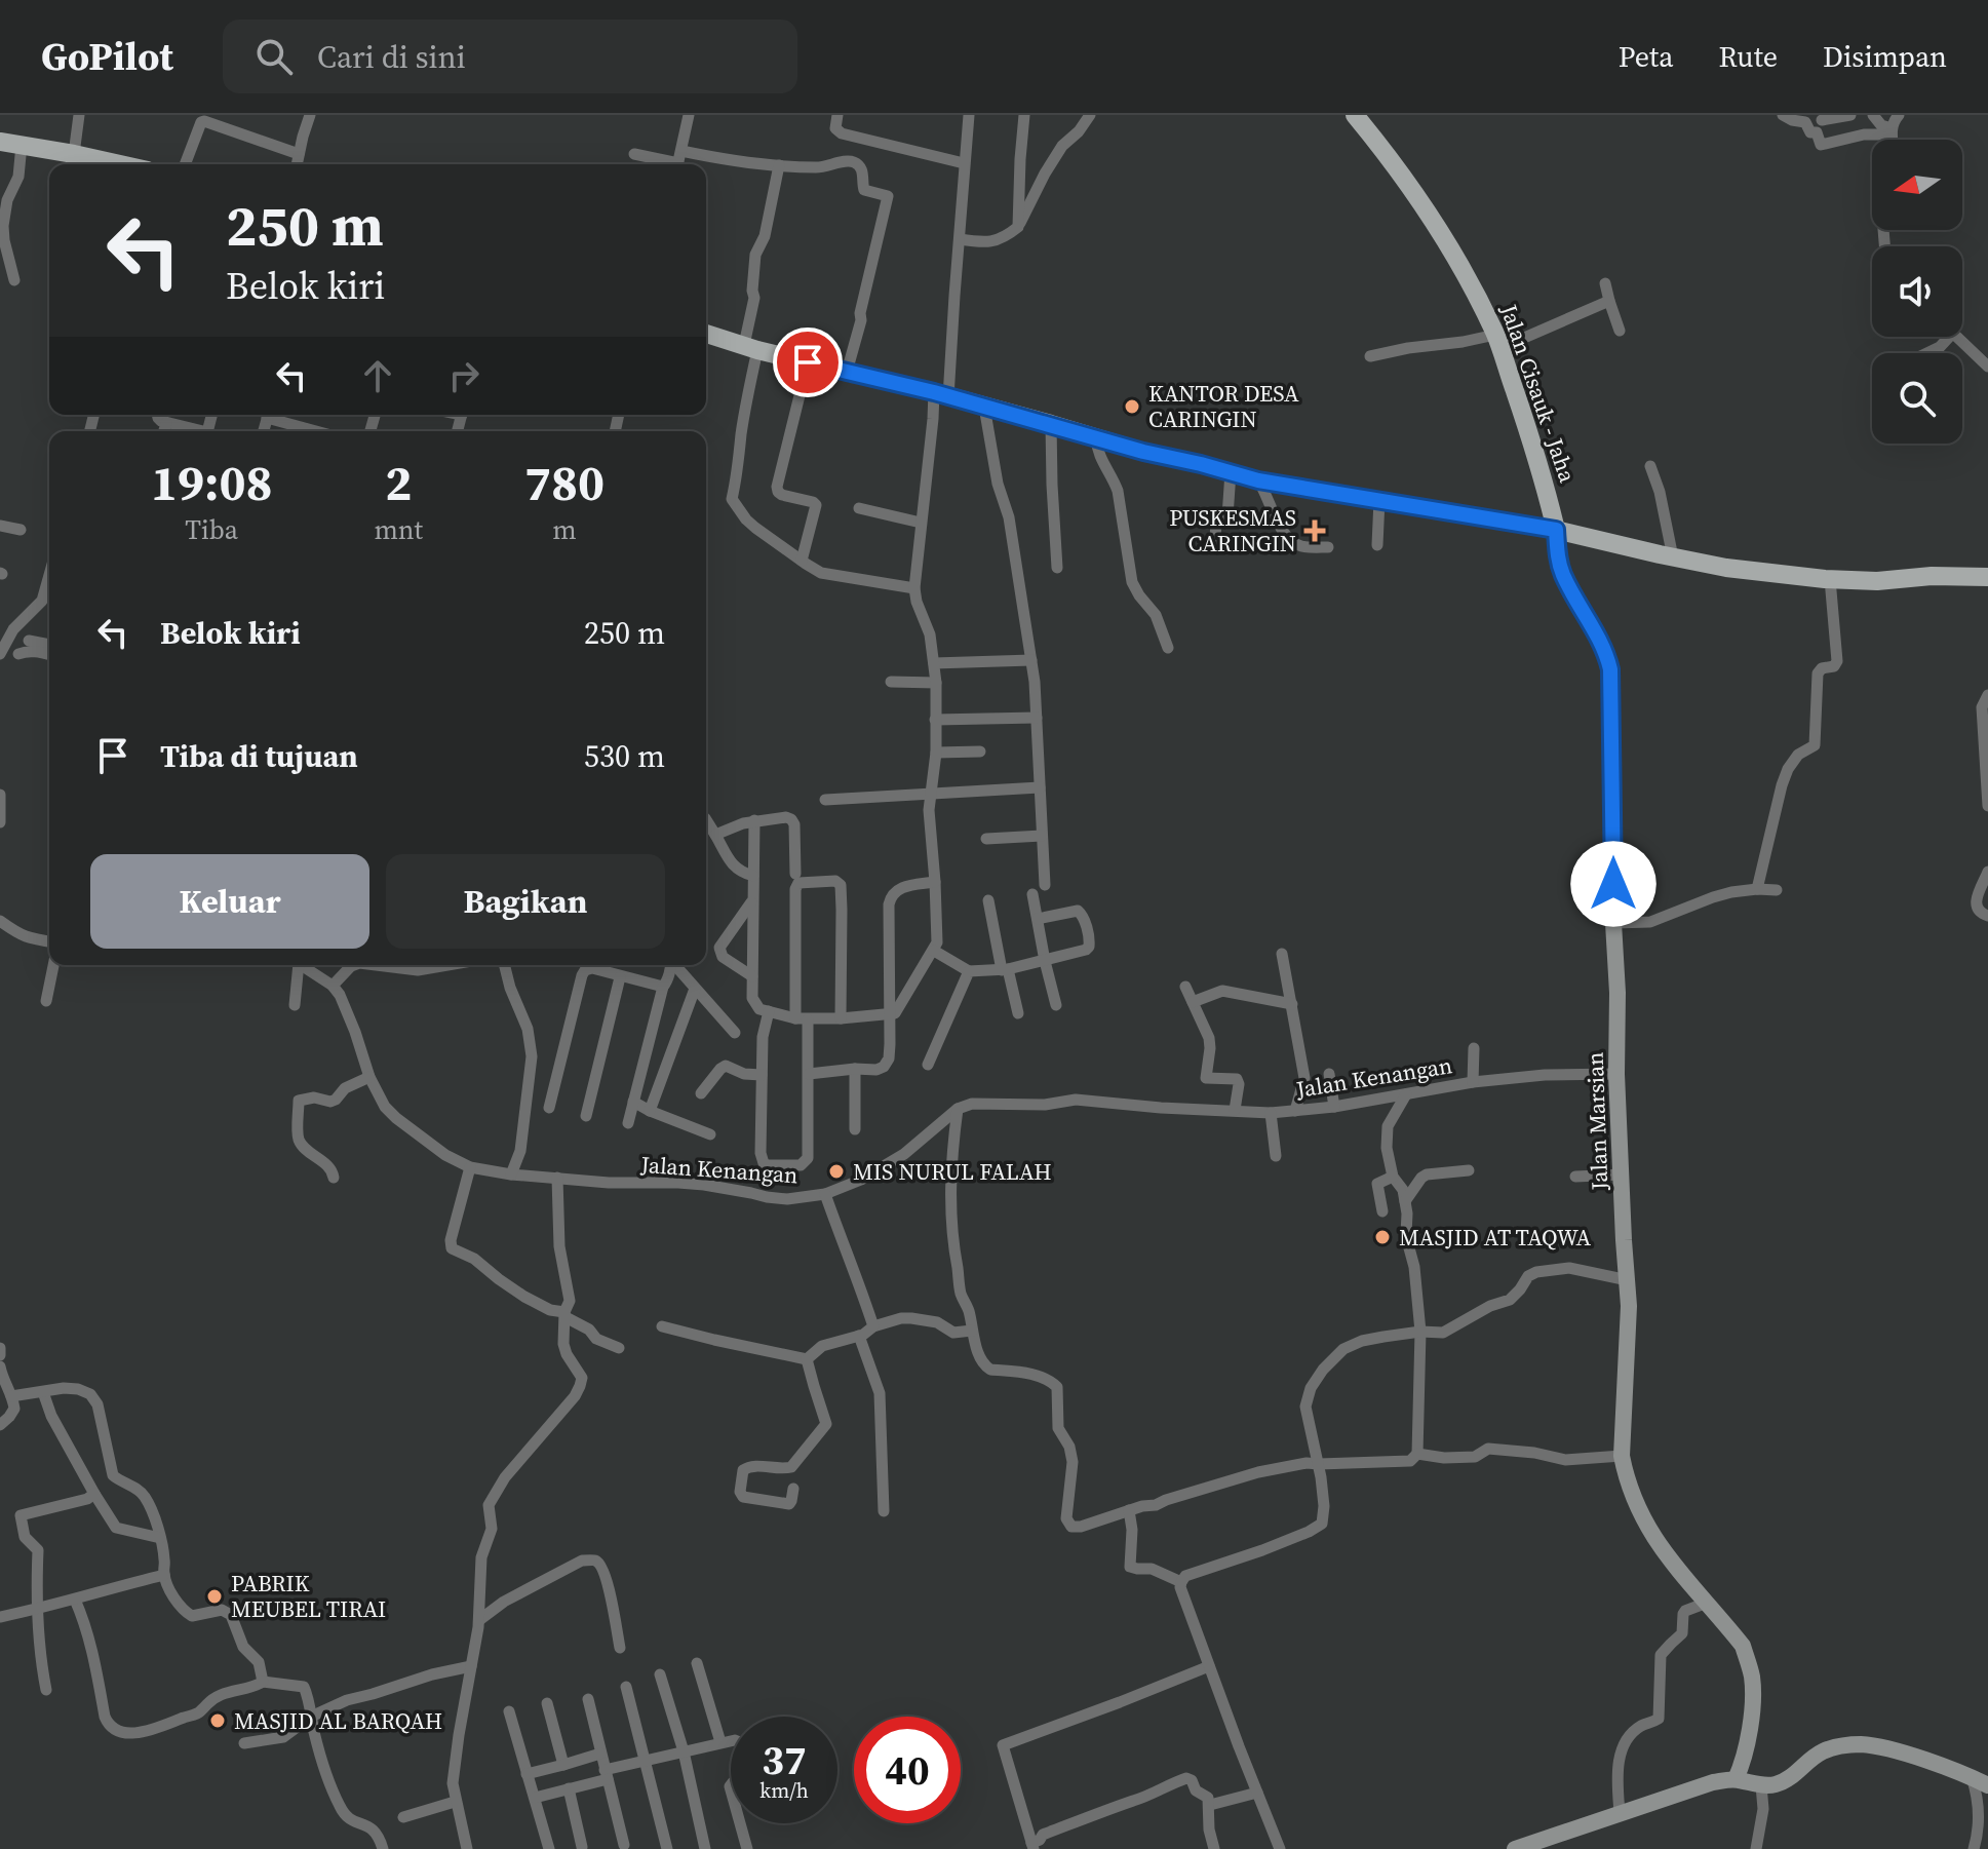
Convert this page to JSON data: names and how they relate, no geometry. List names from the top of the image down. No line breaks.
{"streets":{"main road":["Jalan Cisauk - Jaha"],"street":["Jalan Kenangan","Jalan Marsian"]},"crossings":[["Jalan Cisauk - Jaha","Jalan Marsian"],["Jalan Kenangan","Jalan Marsian"]],"places":{"other":["KANTOR DESA CARINGIN","MIS NURUL FALAH","MASJID AT TAQWA","PABRIK MEUBEL TIRAI","MASJID AL BARQAH"],"health":["PUSKESMAS CARINGIN"]},"north":"left","page":{"header":"GoPilot","search":"Cari di sini","nav":["Peta","Rute","Disimpan"],"turn":["250 m","Belok kiri"],"eta":["19:08","Tiba","2","mnt","780","m"],"list":[{"name":"Belok kiri","value":"250 m"},{"name":"Tiba di tujuan","value":"530 m"}],"buttons":["Keluar","Bagikan"],"speed":"37 km/h","limit":"40"}}
